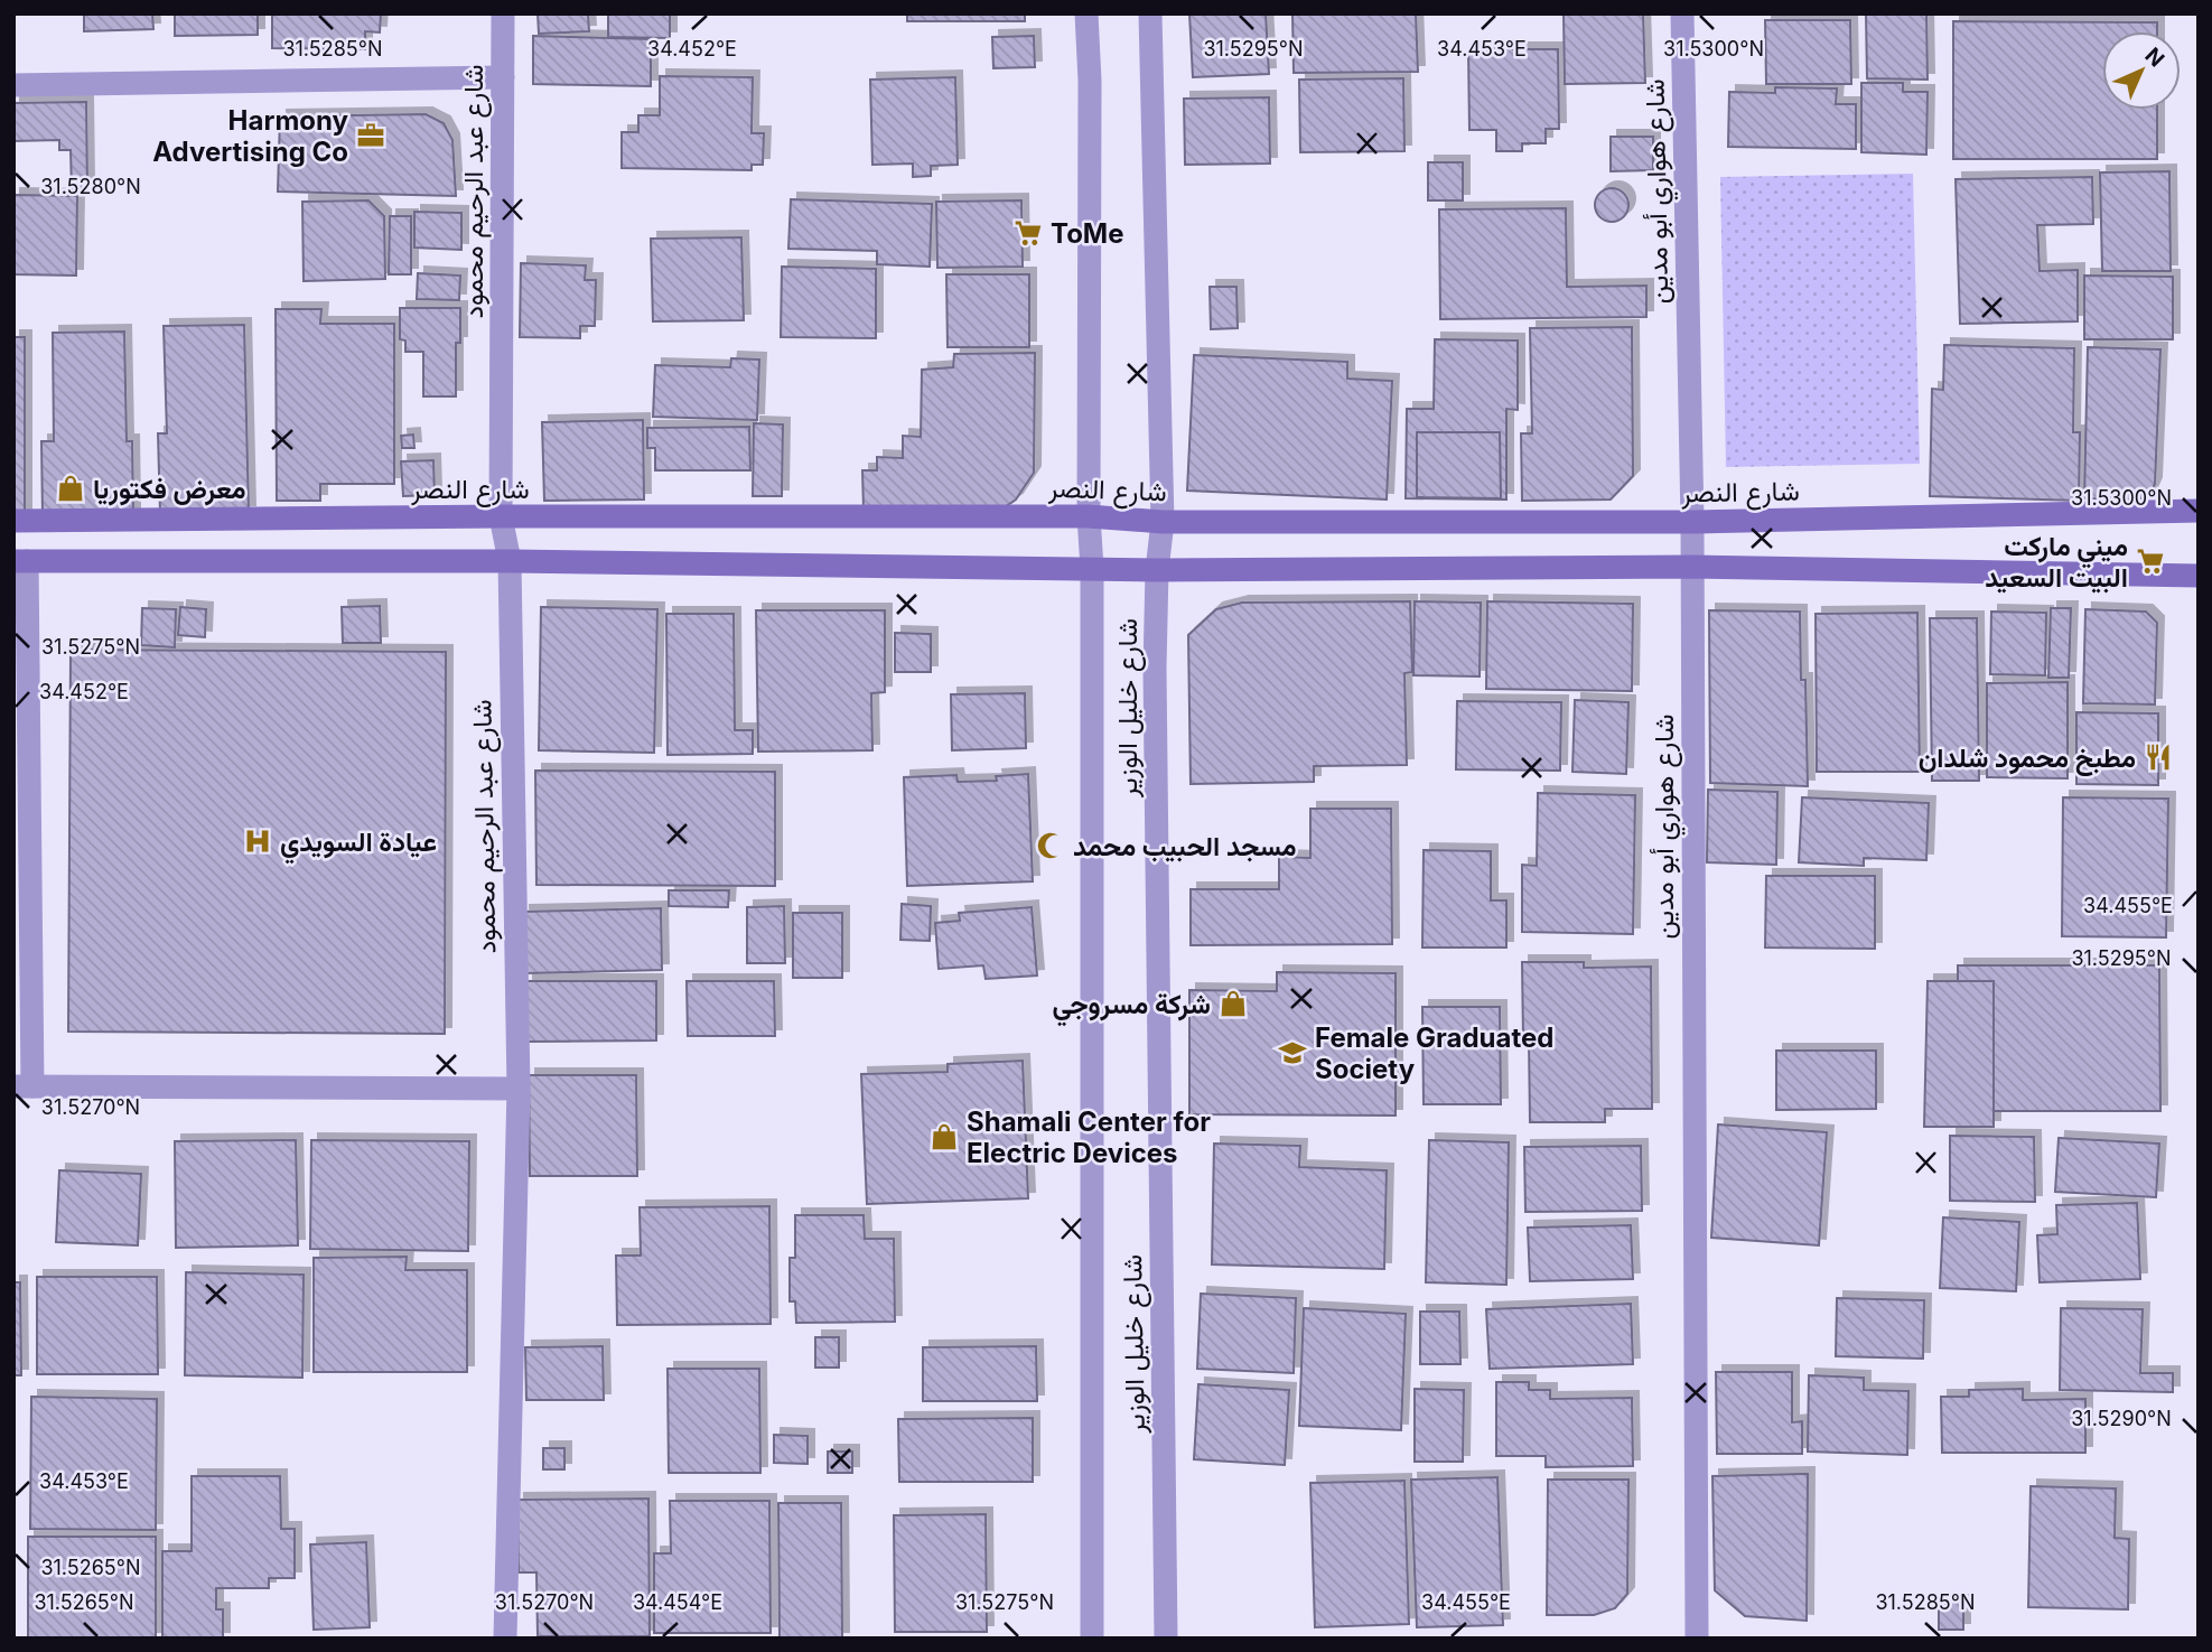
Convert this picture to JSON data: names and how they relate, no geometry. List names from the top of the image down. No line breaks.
{"streets":{"main road":["شارع النصر"],"street":["شارع عبد الرحيم محمود","شارع هواري أبو مدين","شارع خليل الوزير"]},"crossings":[["شارع عبد الرحيم محمود","شارع النصر"],["شارع هواري أبو مدين","شارع النصر"],["شارع النصر","شارع خليل الوزير"]],"places":{"office":["Harmony Advertising Co"],"supermarket":["ToMe","ميني ماركت البيت السعيد"],"shop":["معرض فكتوريا","شركة مسروجي","Shamali Center for Electric Devices"],"restaurant":["مطبخ محمود شلدان"],"hospital":["عيادة السويدي"],"mosque":["مسجد الحبيب محمد"],"school or university":["Female Graduated Society"]},"north":"top right","coordinates":["31.5285°N","34.452°E","31.5295°N","34.453°E","31.5300°N","31.5280°N","31.5275°N","34.455°E","31.5270°N","31.5290°N","31.5265°N","34.454°E"]}
